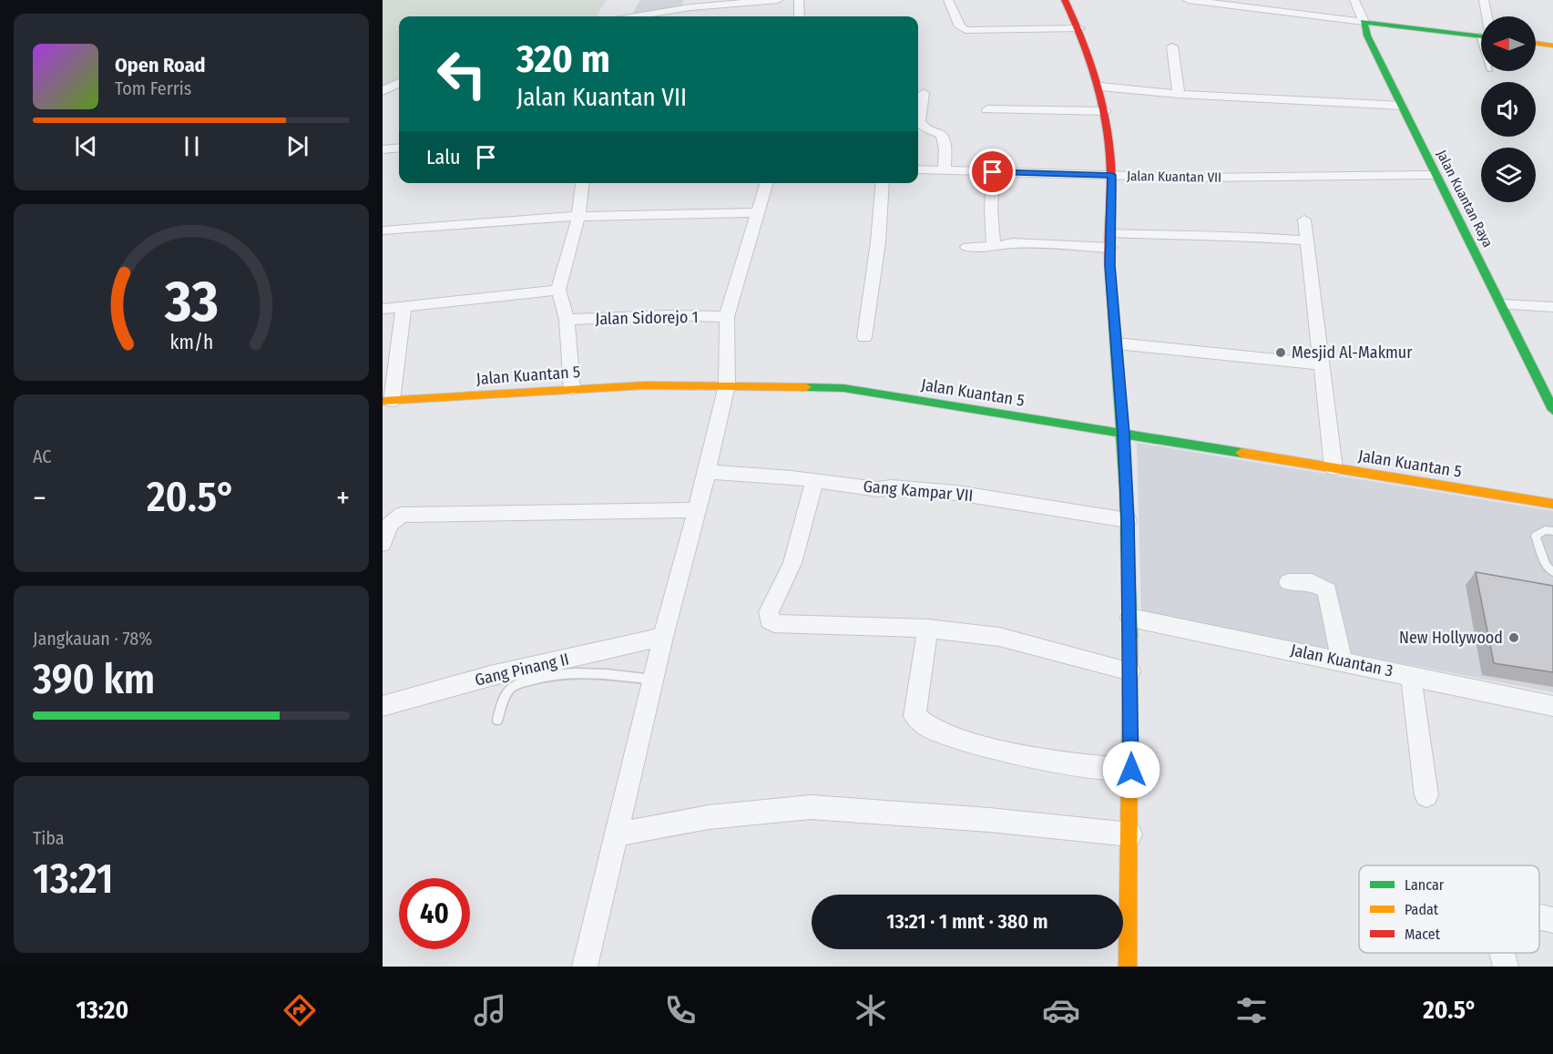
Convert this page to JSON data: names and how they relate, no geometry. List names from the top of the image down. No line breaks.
{"streets":{"street":["Jalan Kuantan VII","Jalan Kuantan Raya","Jalan Sidorejo 1","Jalan Kuantan 5","Gang Kampar VII","Jalan Kuantan 3","Gang Pinang II"]},"crossings":[["Jalan Kuantan VII","Jalan Kuantan Raya"]],"places":["Mesjid Al-Makmur","New Hollywood"],"legend":["Lancar","Padat","Macet"],"north":"left","page":{"turn":["320 m","Jalan Kuantan VII"],"song":["Open Road","Tom Ferris"],"then":"Lalu","tile":["AC",["Jangkauan · 78%","390 km"],["Tiba","13:21"]],"heat":["−","20.5°","+"],"limit":"40","trip":"13:21 · 1 mnt · 380 m","tabs":["13:20","20.5°"],"gauge":["33","km/h"]}}
